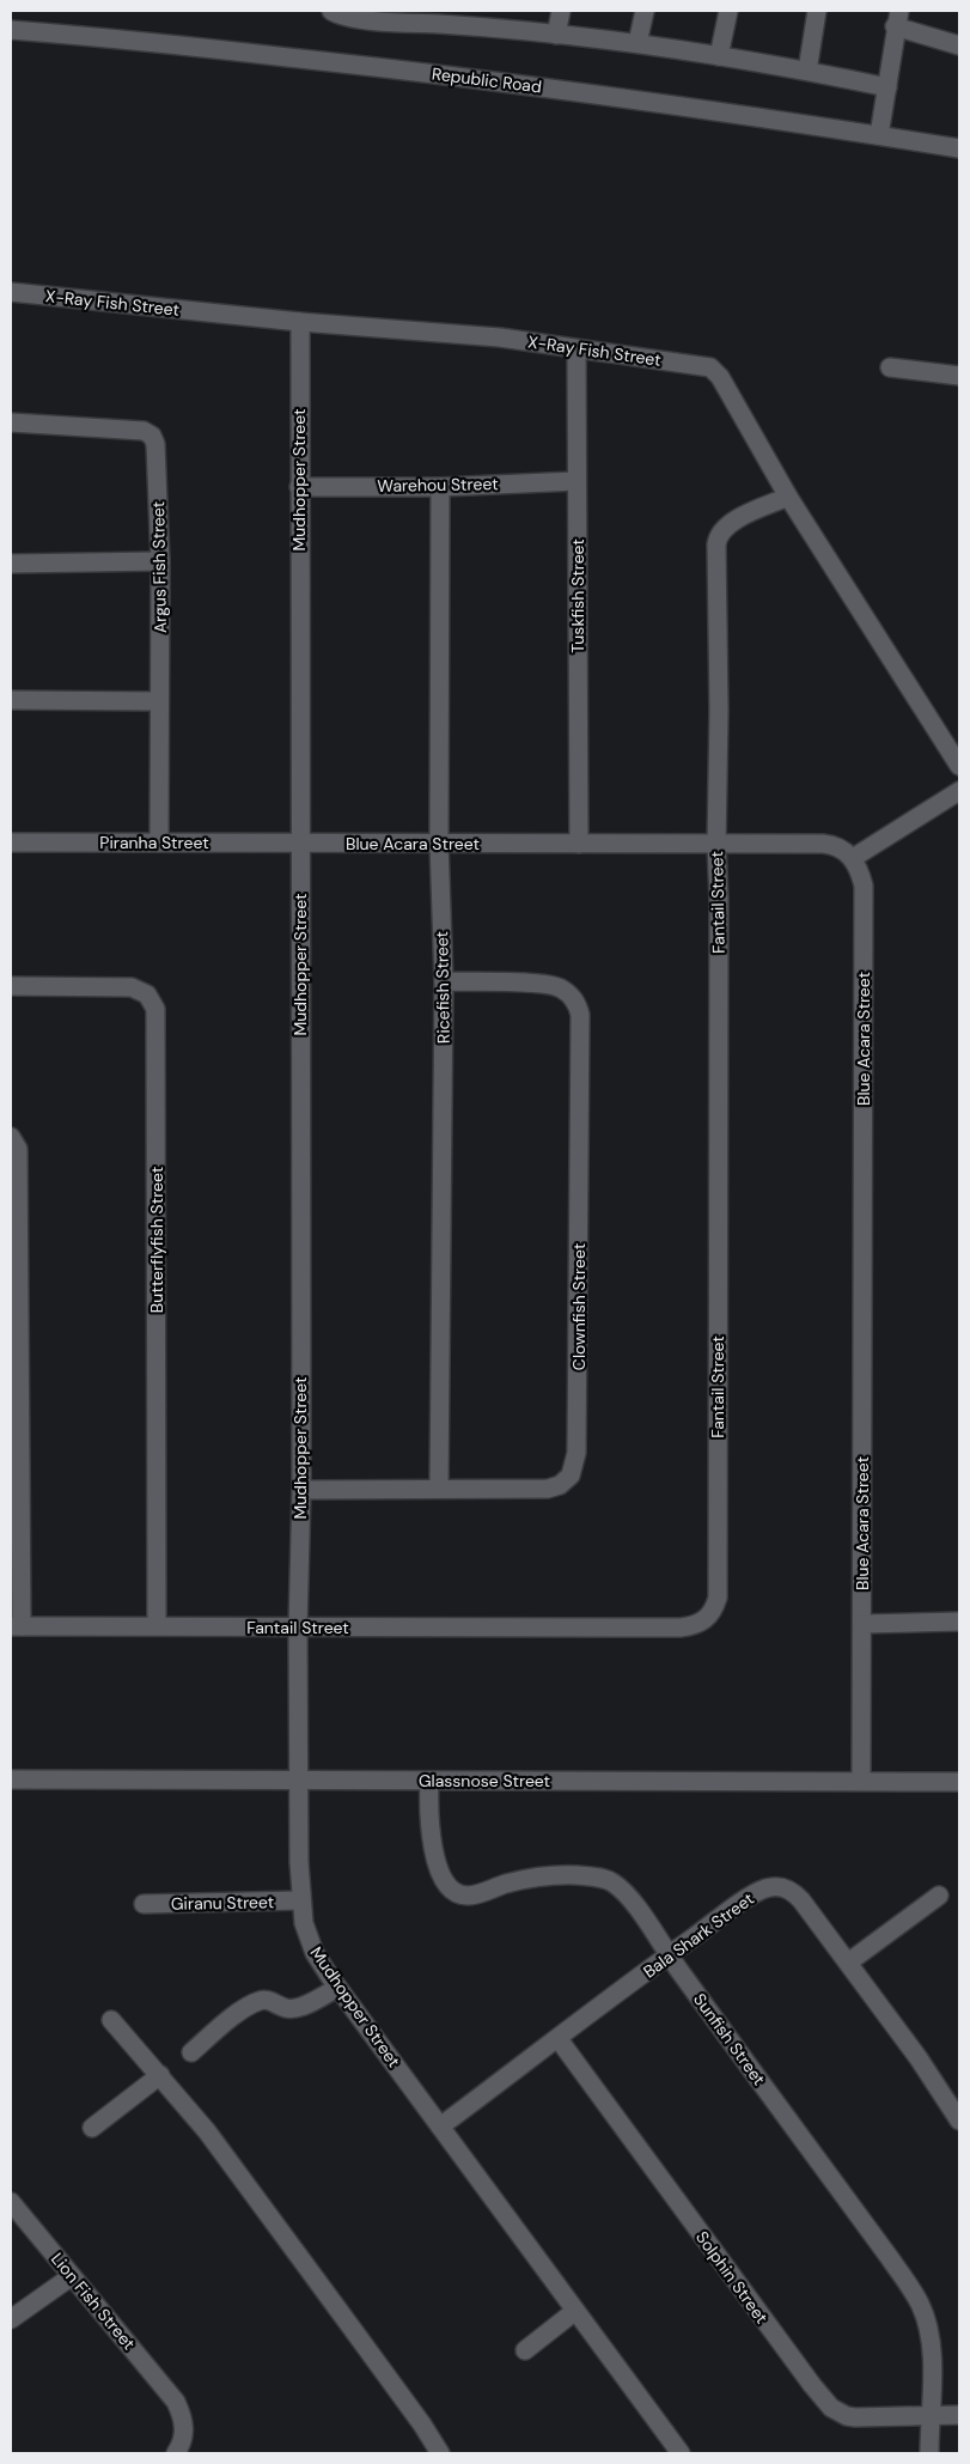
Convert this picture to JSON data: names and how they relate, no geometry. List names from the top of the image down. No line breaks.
{"streets":{"street":["Republic Road","X-Ray Fish Street","Mudhopper Street","Warehou Street","Argus Fish Street","Tuskfish Street","Piranha Street","Blue Acara Street","Fantail Street","Ricefish Street","Butterflyfish Street","Clownfish Street","Glassnose Street","Giranu Street","Bala Shark Street","Sunfish Street","Solphin Street","Lion Fish Street"]},"crossings":[["X-Ray Fish Street","Mudhopper Street"],["X-Ray Fish Street","Tuskfish Street"],["X-Ray Fish Street","Fantail Street"],["Mudhopper Street","Warehou Street"],["Mudhopper Street","Piranha Street"],["Mudhopper Street","Blue Acara Street"],["Mudhopper Street","Fantail Street"],["Mudhopper Street","Clownfish Street"],["Mudhopper Street","Glassnose Street"],["Mudhopper Street","Giranu Street"],["Mudhopper Street","Bala Shark Street"],["Warehou Street","Tuskfish Street"],["Warehou Street","Ricefish Street"],["Argus Fish Street","Piranha Street"],["Tuskfish Street","Blue Acara Street"],["Piranha Street","Blue Acara Street"],["Blue Acara Street","Fantail Street"],["Blue Acara Street","Ricefish Street"],["Blue Acara Street","Glassnose Street"],["Fantail Street","Butterflyfish Street"],["Ricefish Street","Clownfish Street"],["Glassnose Street","Sunfish Street"],["Bala Shark Street","Sunfish Street"],["Bala Shark Street","Solphin Street"],["Sunfish Street","Solphin Street"]]}
